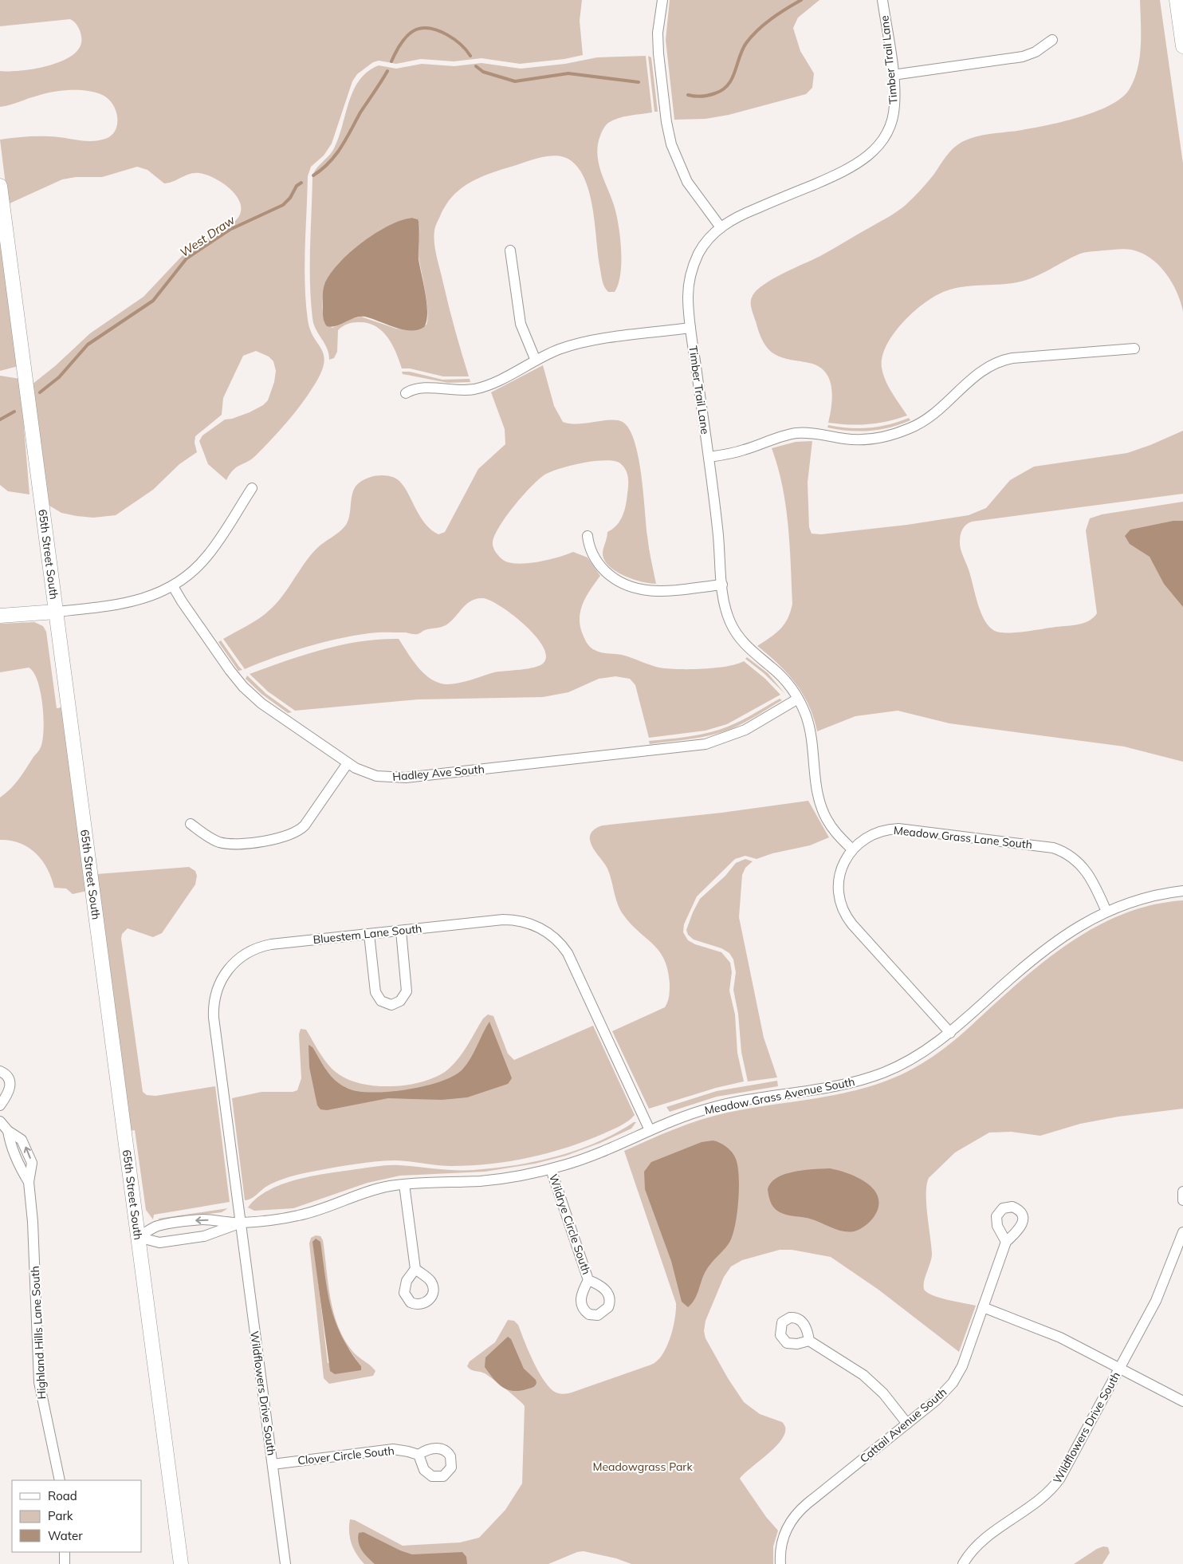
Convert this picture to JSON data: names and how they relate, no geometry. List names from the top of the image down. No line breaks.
{"streets":{"street":["Timber Trail Lane","65th Street South","Hadley Ave South","Meadow Grass Lane South","Bluestem Lane South","Meadow Grass Avenue South","Wildrye Circle South","Highland Hills Lane South","Wildflowers Drive South","Cattail Avenue South","Clover Circle South"]},"crossings":[["Timber Trail Lane","Hadley Ave South"],["Timber Trail Lane","Meadow Grass Lane South"],["65th Street South","Meadow Grass Avenue South"],["Meadow Grass Lane South","Meadow Grass Avenue South"],["Bluestem Lane South","Meadow Grass Avenue South"],["Bluestem Lane South","Wildflowers Drive South"],["Meadow Grass Avenue South","Wildrye Circle South"],["Meadow Grass Avenue South","Wildflowers Drive South"],["Wildflowers Drive South","Clover Circle South"]],"water":["West Draw"],"parks":["Meadowgrass Park"],"legend":["Road","Park","Water"]}
